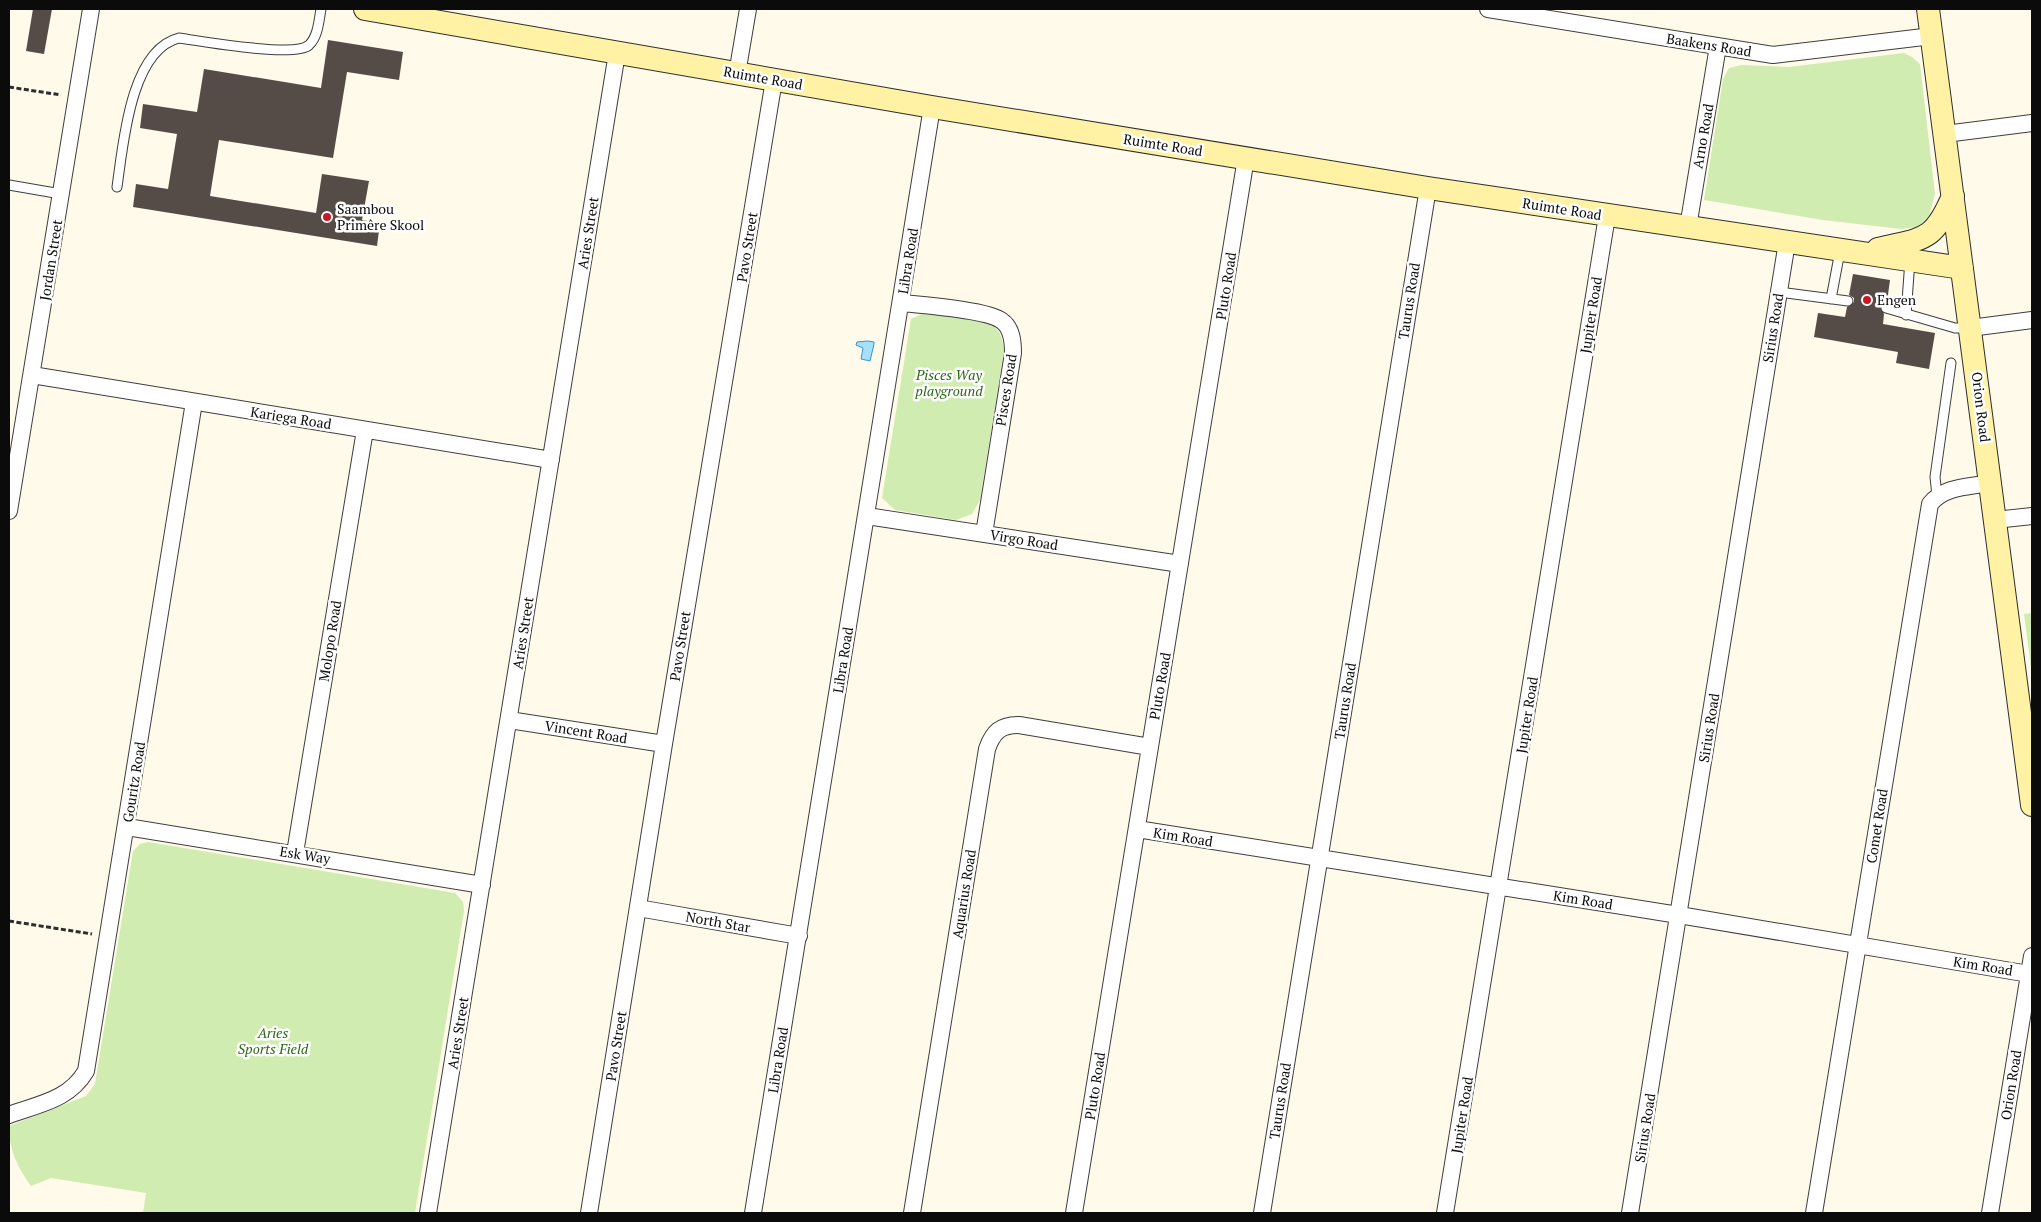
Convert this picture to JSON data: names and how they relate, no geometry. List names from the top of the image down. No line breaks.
{"streets":{"street":["Baakens Road","Ruimte Road","Arno Road","Aries Street","Pavo Street","Jordan Street","Libra Road","Pluto Road","Taurus Road","Jupiter Road","Sirius Road","Pisces Road","Orion Road","Kariega Road","Virgo Road","Molopo Road","Vincent Road","Gouritz Road","Comet Road","Kim Road","Esk Way","Aquarius Road","North Star"]},"crossings":[["Baakens Road","Arno Road"],["Baakens Road","Orion Road"],["Ruimte Road","Arno Road"],["Ruimte Road","Aries Street"],["Ruimte Road","Pavo Street"],["Ruimte Road","Libra Road"],["Ruimte Road","Pluto Road"],["Ruimte Road","Taurus Road"],["Ruimte Road","Jupiter Road"],["Ruimte Road","Sirius Road"],["Ruimte Road","Orion Road"],["Aries Street","Kariega Road"],["Aries Street","Vincent Road"],["Aries Street","Esk Way"],["Pavo Street","Vincent Road"],["Pavo Street","North Star"],["Jordan Street","Kariega Road"],["Libra Road","Pisces Road"],["Libra Road","Virgo Road"],["Libra Road","North Star"],["Pluto Road","Virgo Road"],["Pluto Road","Kim Road"],["Pluto Road","Aquarius Road"],["Taurus Road","Kim Road"],["Jupiter Road","Kim Road"],["Sirius Road","Kim Road"],["Pisces Road","Virgo Road"],["Orion Road","Kim Road"],["Kariega Road","Molopo Road"],["Kariega Road","Gouritz Road"],["Molopo Road","Esk Way"],["Gouritz Road","Esk Way"],["Comet Road","Kim Road"]],"parks":["Pisces Way playground","Aries Sports Field"],"places":["Saambou Primêre Skool","Engen"]}
